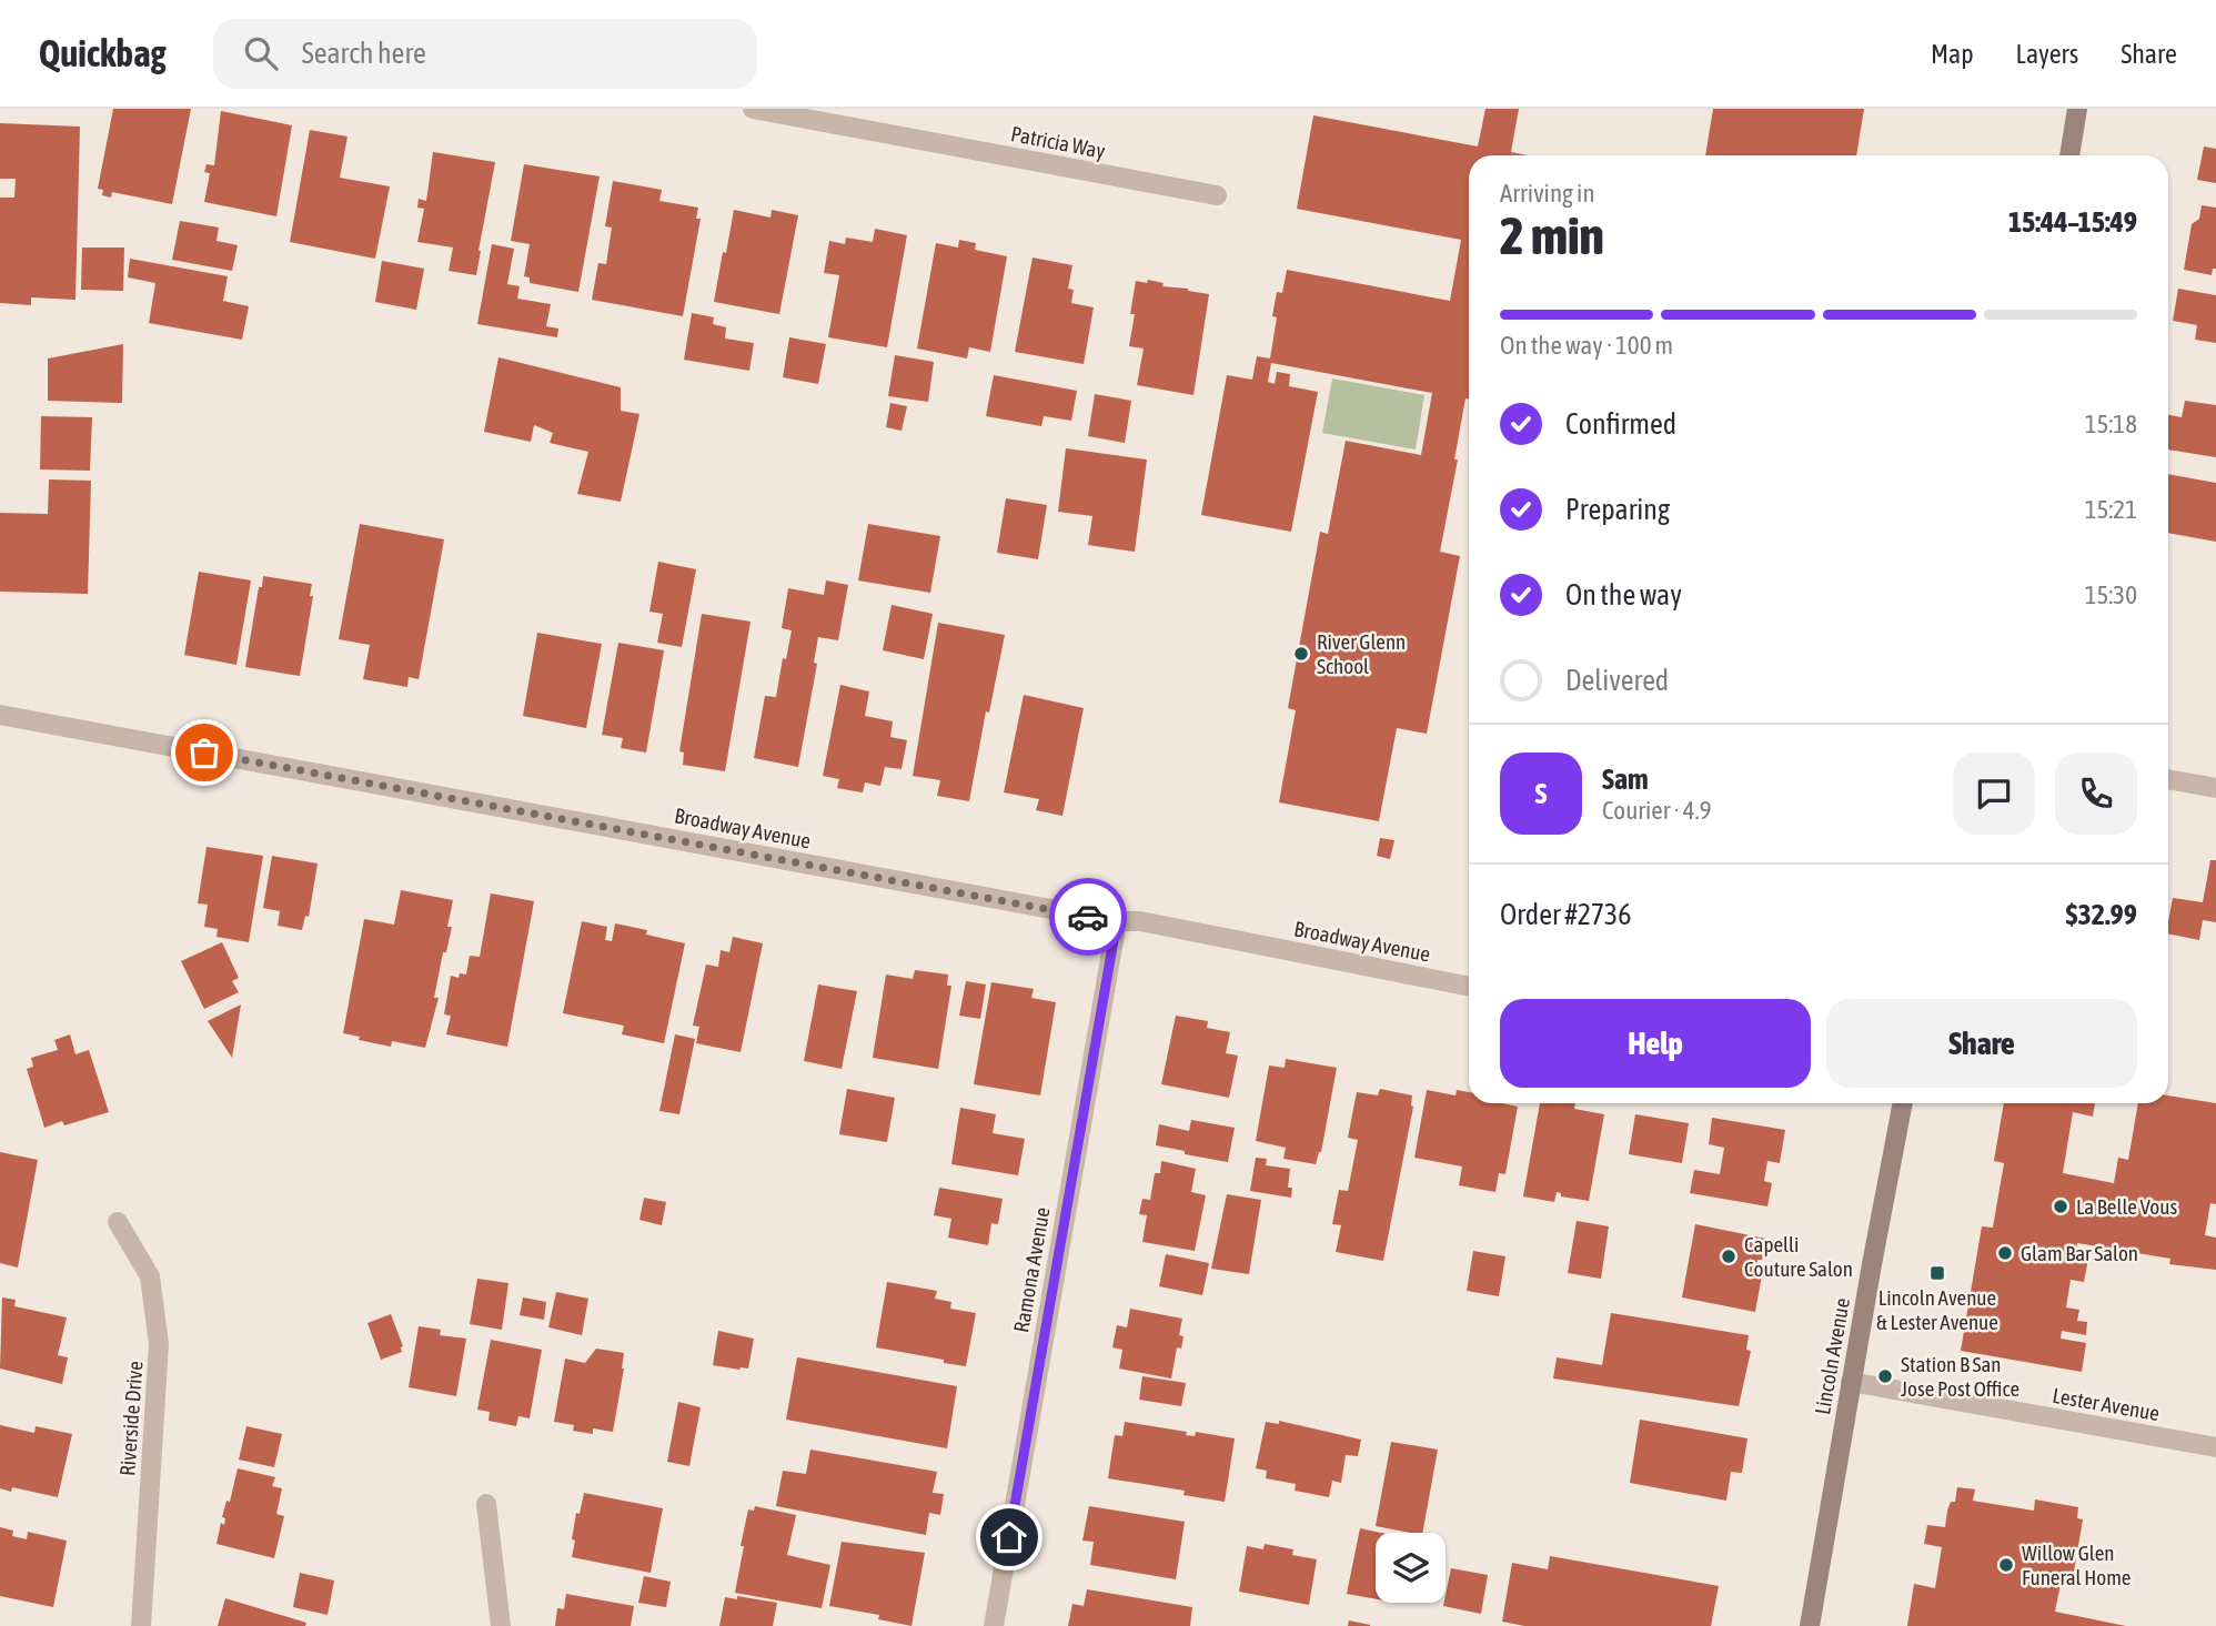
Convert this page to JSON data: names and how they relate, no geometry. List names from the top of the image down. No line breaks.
{"streets":{"main road":["Lincoln Avenue"],"street":["Patricia Way","Broadway Avenue","Ramona Avenue","Lester Avenue","Riverside Drive"]},"crossings":[["Broadway Avenue","Ramona Avenue"],["Lincoln Avenue","Lester Avenue"]],"places":{"other":["River Glenn School","La Belle Vous","Glam Bar Salon","Capelli Couture Salon","Station B San Jose Post Office","Willow Glen Funeral Home"],"transit":["Lincoln Avenue & Lester Avenue"]},"page":{"header":"Quickbag","search":"Search here","nav":["Map","Layers","Share"],"heading":["2 min","Arriving in","15:44–15:49"],"panel":["Sam","Courier · 4.9","Order #2736","$32.99"],"bar":"On the way · 100 m","list":[["Confirmed","15:18"],["Preparing","15:21"],["On the way","15:30"],"Delivered"],"round":"S","buttons":["Help","Share"]}}
